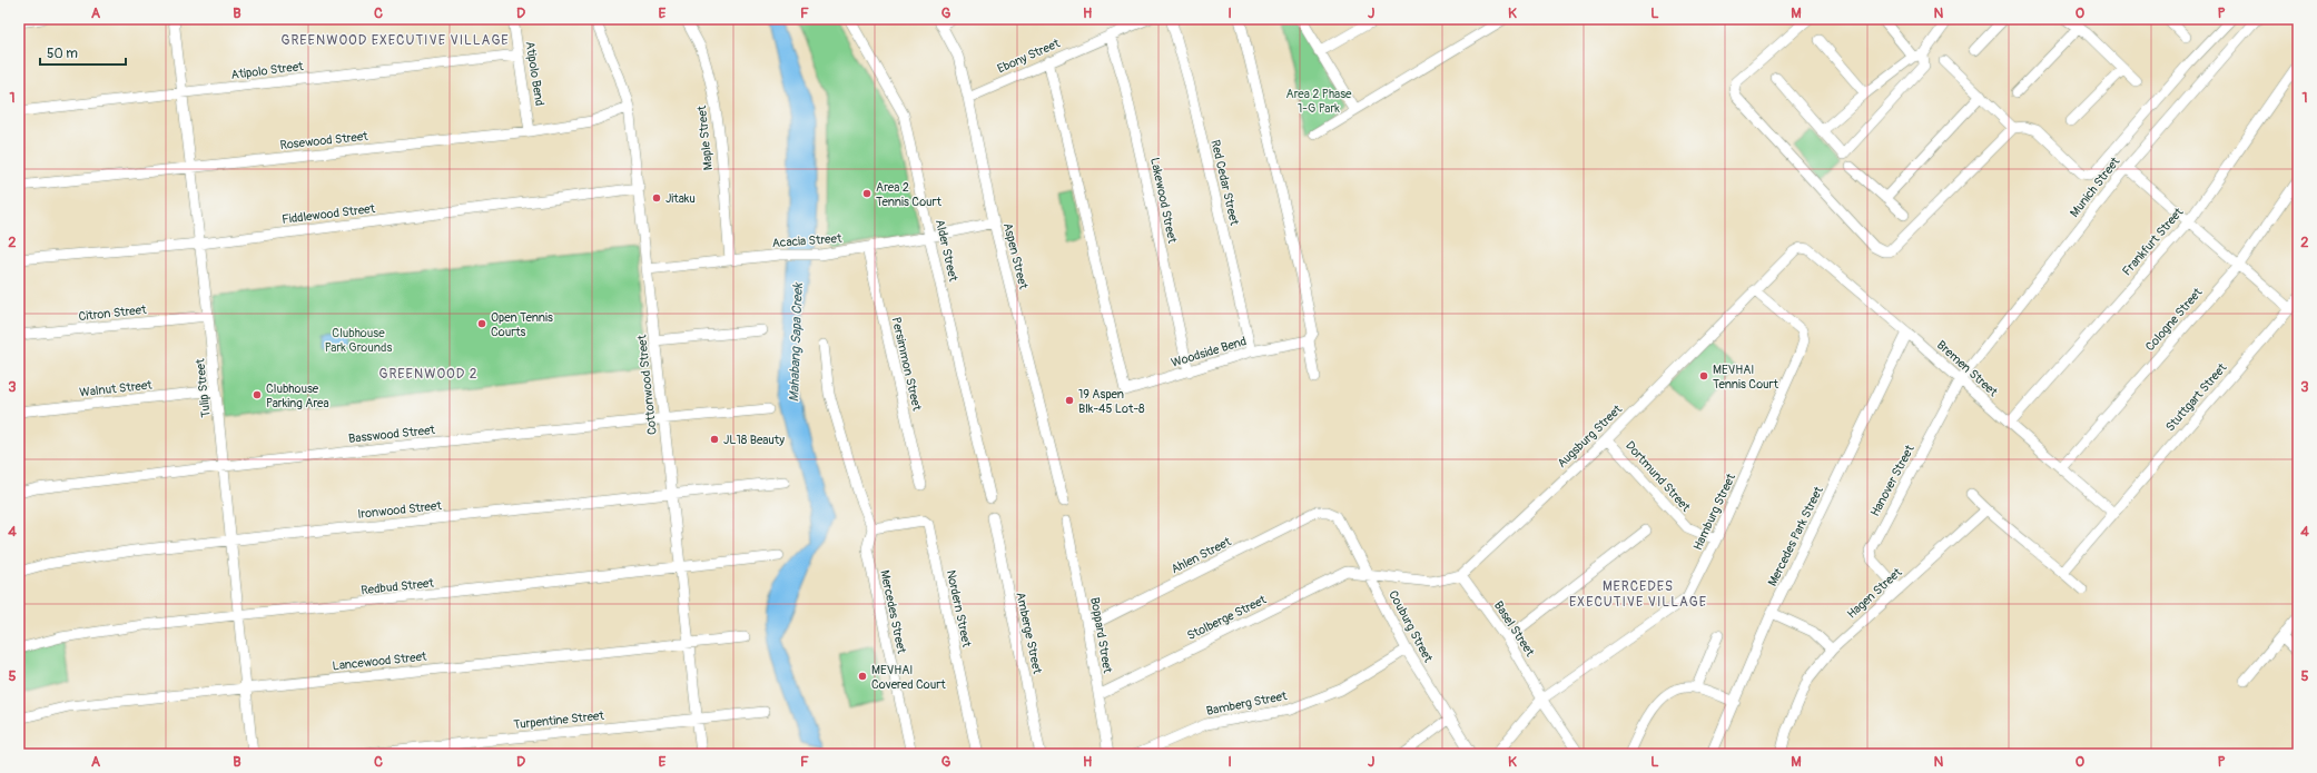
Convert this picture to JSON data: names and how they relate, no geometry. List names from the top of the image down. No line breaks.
{"streets":{"street":["Ebony Street","Atipolo Street","Atipolo Bend","Maple Street","Rosewood Street","Red Cedar Street","Munich Street","Lakewood Street","Fiddlewood Street","Acacia Street","Frankfurt Street","Alder Street","Aspen Street","Citron Street","Cologne Street","Woodside Bend","Persimmon Street","Bremen Street","Cottonwood Street","Walnut Street","Tulip Street","Stuttgart Street","Basswood Street","Augsburg Street","Dortmund Street","Hanover Street","Ironwood Street","Hamburg Street","Mercedes Park Street","Ahlen Street","Redbud Street","Hagen Street","Nordern Street","Mercedes Street","Stolberge Street","Couburg Street","Basel Street","Amberge Street","Boppard Street","Lancewood Street","Bamberg Street","Turpentine Street"]},"crossings":[["Ebony Street","Lakewood Street"],["Ebony Street","Aspen Street"],["Ebony Street","Woodside Bend"],["Atipolo Street","Atipolo Bend"],["Atipolo Street","Tulip Street"],["Atipolo Bend","Rosewood Street"],["Maple Street","Acacia Street"],["Rosewood Street","Cottonwood Street"],["Rosewood Street","Tulip Street"],["Red Cedar Street","Woodside Bend"],["Munich Street","Bremen Street"],["Munich Street","Hanover Street"],["Lakewood Street","Woodside Bend"],["Fiddlewood Street","Cottonwood Street"],["Fiddlewood Street","Tulip Street"],["Acacia Street","Alder Street"],["Acacia Street","Aspen Street"],["Acacia Street","Persimmon Street"],["Acacia Street","Cottonwood Street"],["Frankfurt Street","Bremen Street"],["Citron Street","Tulip Street"],["Cologne Street","Bremen Street"],["Bremen Street","Stuttgart Street"],["Bremen Street","Augsburg Street"],["Bremen Street","Hanover Street"],["Bremen Street","Mercedes Park Street"],["Cottonwood Street","Basswood Street"],["Cottonwood Street","Ironwood Street"],["Cottonwood Street","Redbud Street"],["Cottonwood Street","Lancewood Street"],["Cottonwood Street","Turpentine Street"],["Walnut Street","Tulip Street"],["Tulip Street","Basswood Street"],["Tulip Street","Ironwood Street"],["Tulip Street","Redbud Street"],["Tulip Street","Lancewood Street"],["Augsburg Street","Dortmund Street"],["Augsburg Street","Hamburg Street"],["Augsburg Street","Basel Street"],["Dortmund Street","Hamburg Street"],["Hanover Street","Hagen Street"],["Hamburg Street","Basel Street"],["Ahlen Street","Couburg Street"],["Ahlen Street","Boppard Street"],["Nordern Street","Mercedes Street"],["Stolberge Street","Couburg Street"],["Stolberge Street","Boppard Street"],["Couburg Street","Bamberg Street"]],"districts":["GREENWOOD EXECUTIVE VILLAGE","GREENWOOD 2","MERCEDES EXECUTIVE VILLAGE"],"water":["Mahabang Sapa Creek"],"parks":["Area 2 Phase 1-G Park","Clubhouse Park Grounds"],"places":["Area 2 Tennis Court","Jitaku","Open Tennis Courts","MEVHAI Tennis Court","Clubhouse Parking Area","19 Aspen Blk-45 Lot-8","JL18 Beauty","MEVHAI Covered Court"],"scale_bar":"50 m","grid":{"columns":["A","B","C","D","E","F","G","H","I","J","K","L","M","N","O","P"],"rows":["1","2","3","4","5"]}}
